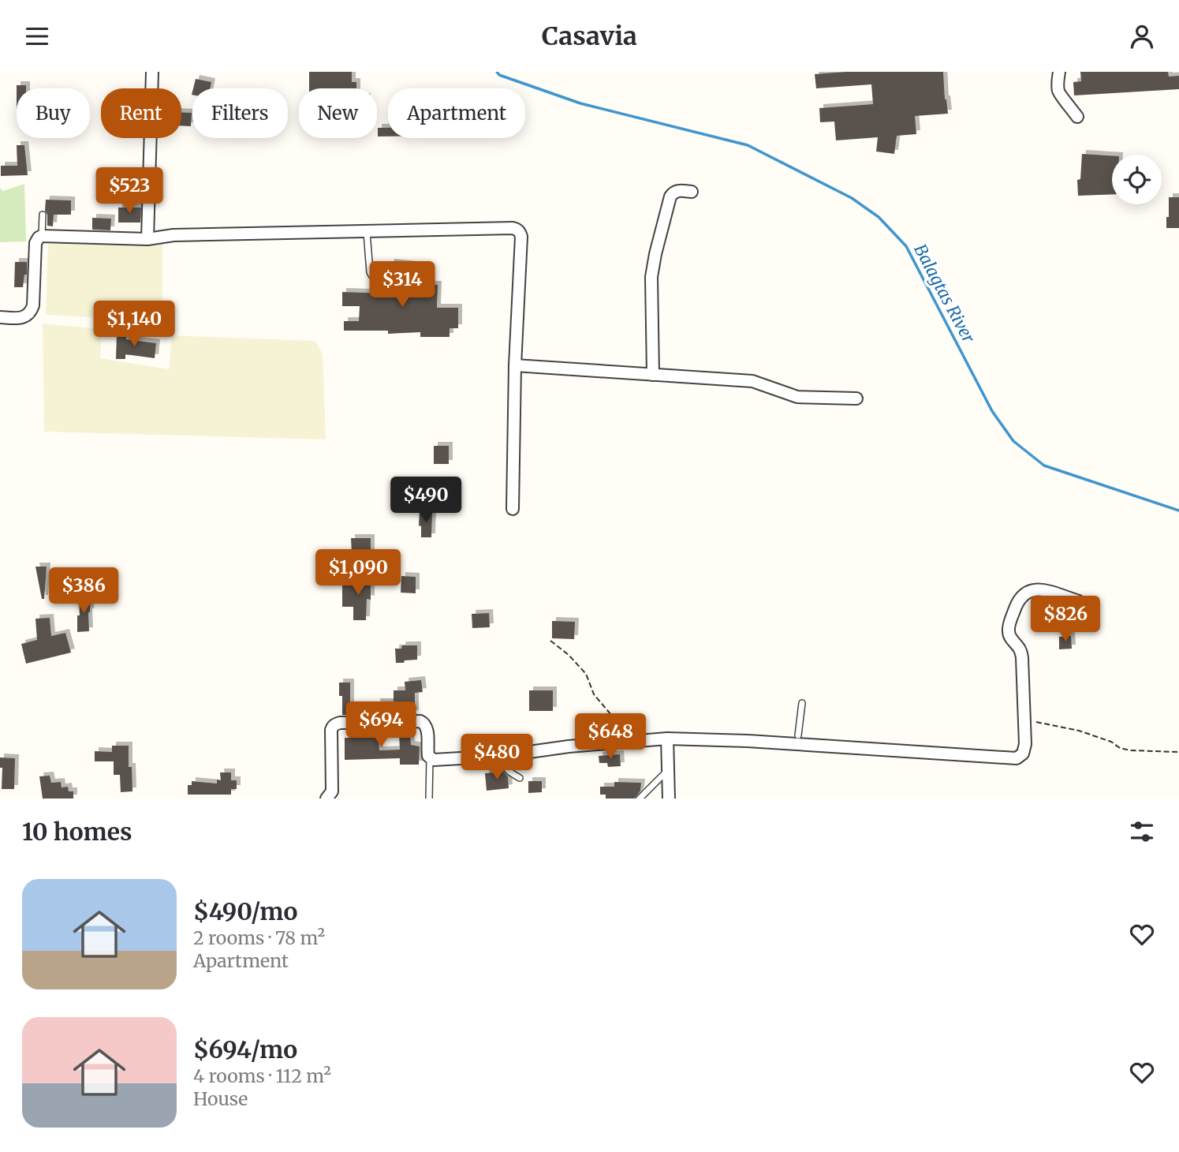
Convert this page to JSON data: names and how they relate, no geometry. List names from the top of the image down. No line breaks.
{"water":["Balagtas River"],"page":{"header":"Casavia","chip":["Buy","Rent","Filters","New","Apartment"],"price":["$523","$314","$1,140","$490","$1,090","$386","$826","$694","$648","$480"],"heading":"10 homes","list":[{"name":"$490/mo","note":"2 rooms · 78 m² · Apartment"},{"name":"$694/mo","note":"4 rooms · 112 m² · House"}]}}
